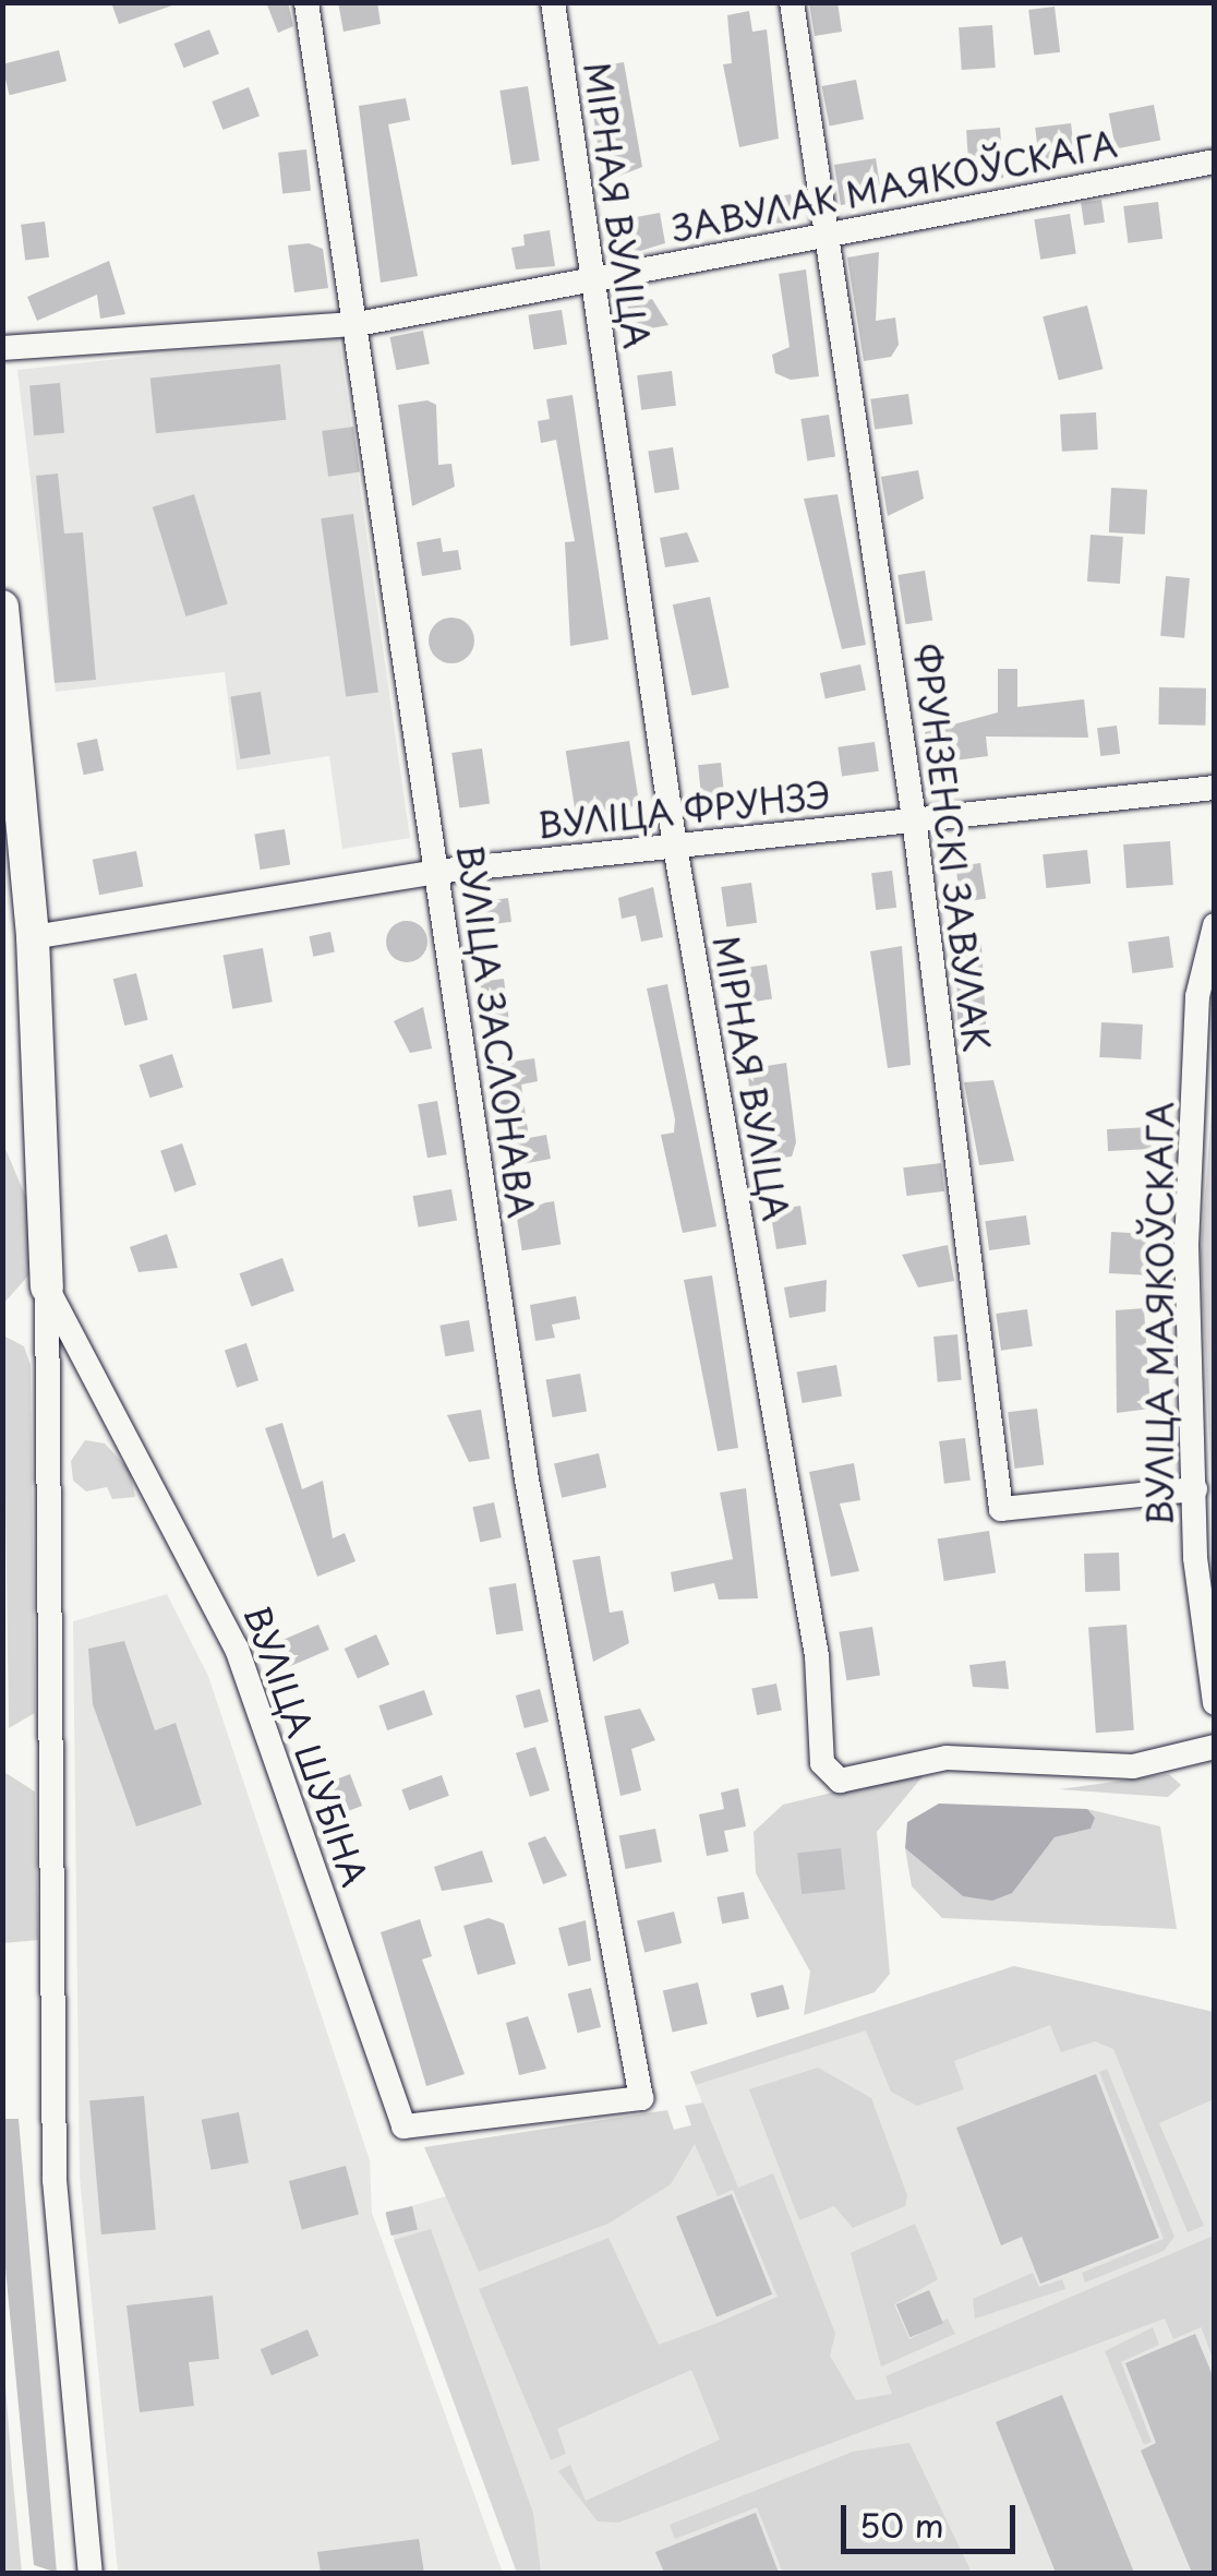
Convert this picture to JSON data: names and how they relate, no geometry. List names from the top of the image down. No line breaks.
{"streets":{"street":["ЗАВУЛАК МАЯКОЎСКАГА","МІРНАЯ ВУЛІЦА","ВУЛІЦА ФРУНЗЭ","ФРУНЗЕНСКІ ЗАВУЛАК","ВУЛІЦА ЗАСЛОНАВА","ВУЛІЦА МАЯКОЎСКАГА","ВУЛІЦА ШУБІНА"]},"crossings":[["ЗАВУЛАК МАЯКОЎСКАГА","МІРНАЯ ВУЛІЦА"],["ЗАВУЛАК МАЯКОЎСКАГА","ФРУНЗЕНСКІ ЗАВУЛАК"],["ЗАВУЛАК МАЯКОЎСКАГА","ВУЛІЦА ЗАСЛОНАВА"],["МІРНАЯ ВУЛІЦА","ВУЛІЦА ФРУНЗЭ"],["ВУЛІЦА ФРУНЗЭ","ФРУНЗЕНСКІ ЗАВУЛАК"],["ВУЛІЦА ФРУНЗЭ","ВУЛІЦА ЗАСЛОНАВА"],["ВУЛІЦА ФРУНЗЭ","ВУЛІЦА ШУБІНА"],["ФРУНЗЕНСКІ ЗАВУЛАК","ВУЛІЦА МАЯКОЎСКАГА"],["ВУЛІЦА ЗАСЛОНАВА","ВУЛІЦА ШУБІНА"]],"scale_bar":"50 m"}
